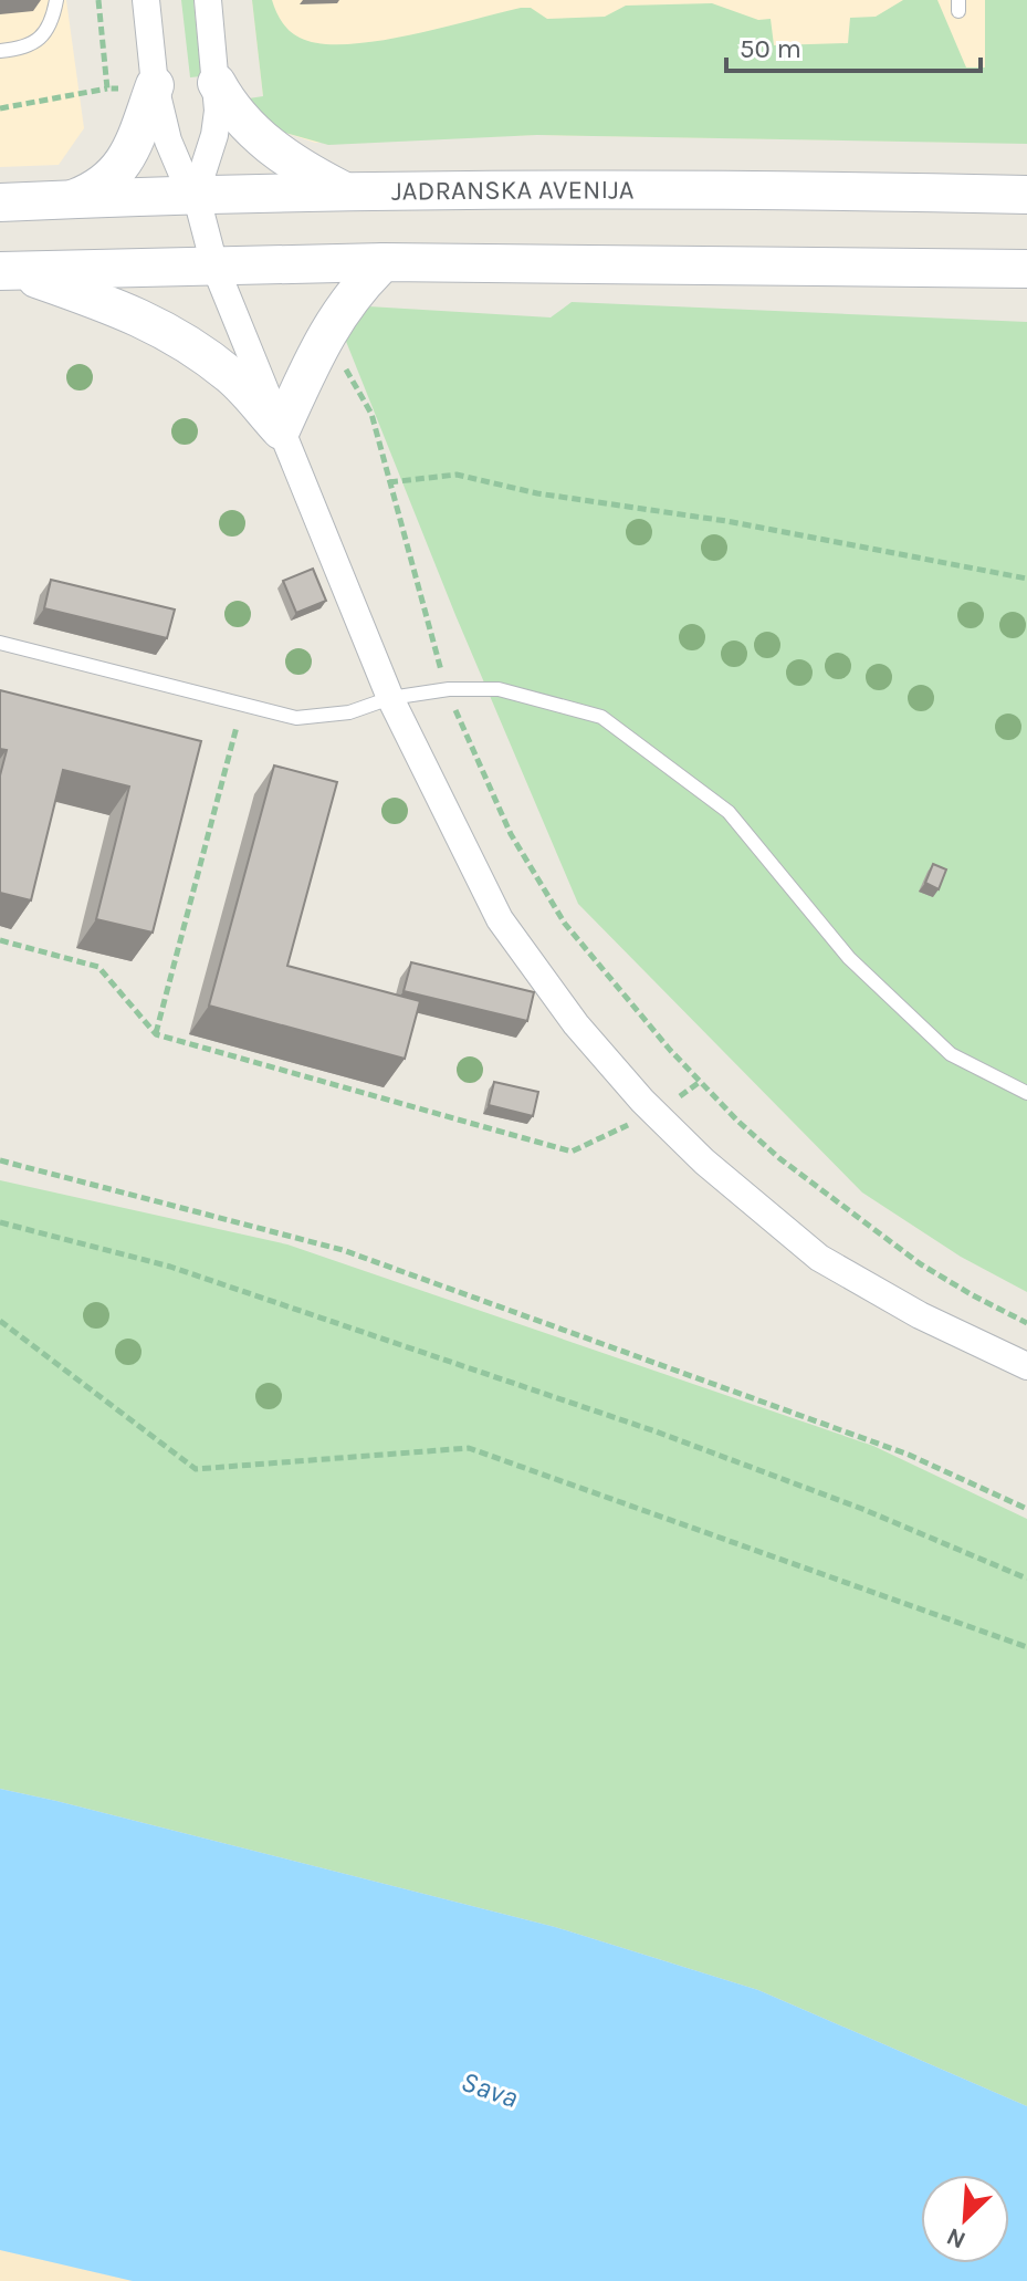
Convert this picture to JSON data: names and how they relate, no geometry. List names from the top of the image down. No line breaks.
{"streets":{"main road":["JADRANSKA AVENIJA"]},"water":["Sava"],"scale_bar":"50 m","north":"bottom left"}
